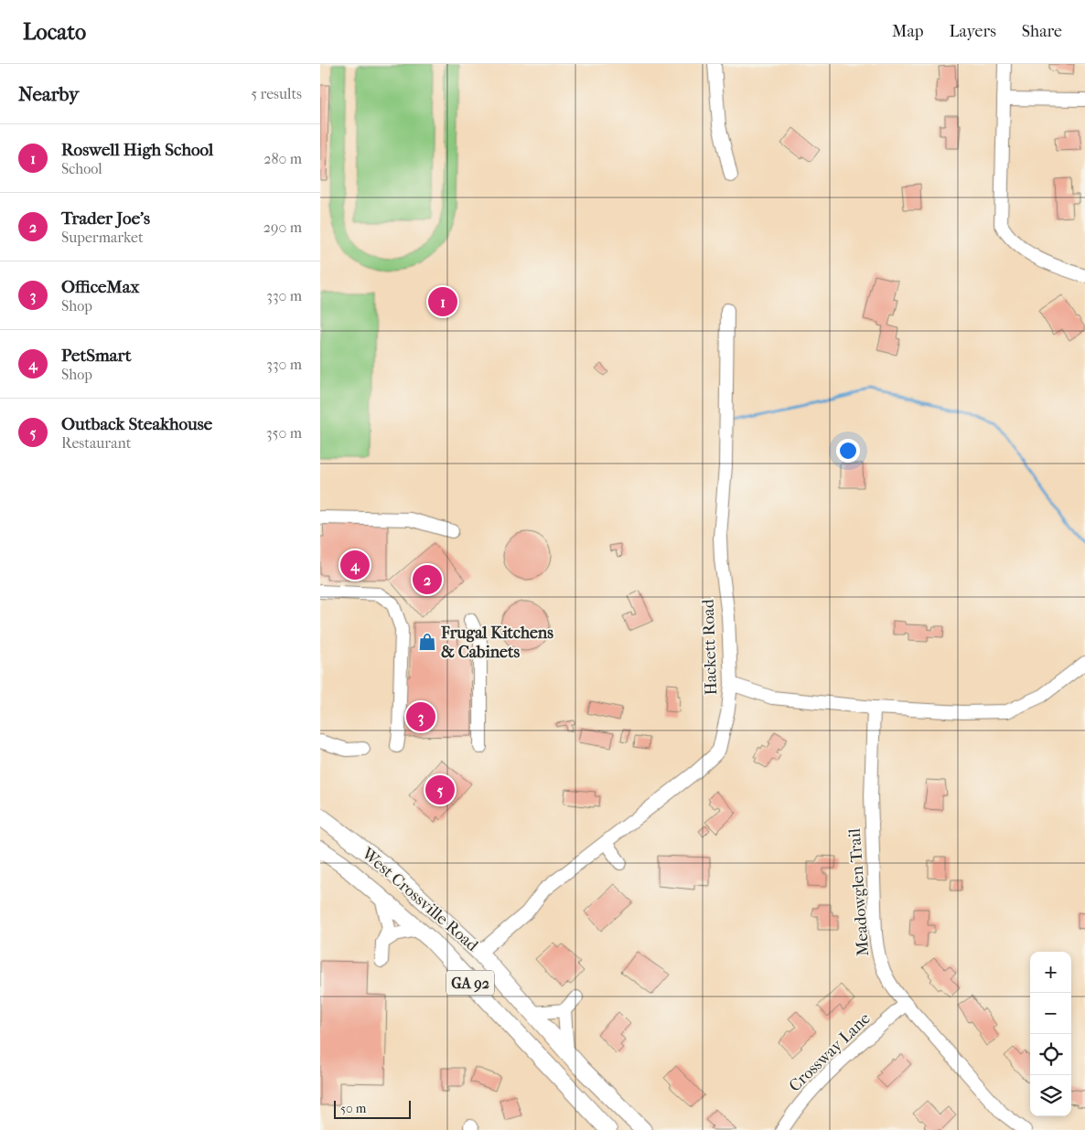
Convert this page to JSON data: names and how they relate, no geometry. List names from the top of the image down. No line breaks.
{"streets":{"main road":["West Crossville Road","GA 92"],"street":["Hackett Road","Meadowglen Trail","Crossway Lane"]},"crossings":[["Hackett Road","West Crossville Road"],["Meadowglen Trail","Crossway Lane"]],"places":{"shop":["Frugal Kitchens & Cabinets"]},"scale_bar":"50 m","page":{"header":"Locato","nav":["Map","Layers","Share"],"heading":["Nearby","5 results"],"list":[{"mark":"1","name":"Roswell High School","note":"School","value":"280 m"},{"mark":"2","name":"Trader Joe's","note":"Supermarket","value":"290 m"},{"mark":"3","name":"OfficeMax","note":"Shop","value":"330 m"},{"mark":"4","name":"PetSmart","note":"Shop","value":"330 m"},{"mark":"5","name":"Outback Steakhouse","note":"Restaurant","value":"350 m"}],"pins":["1","4","2","3","5"],"map_buttons":["+","−"],"scale":"50 m"}}
